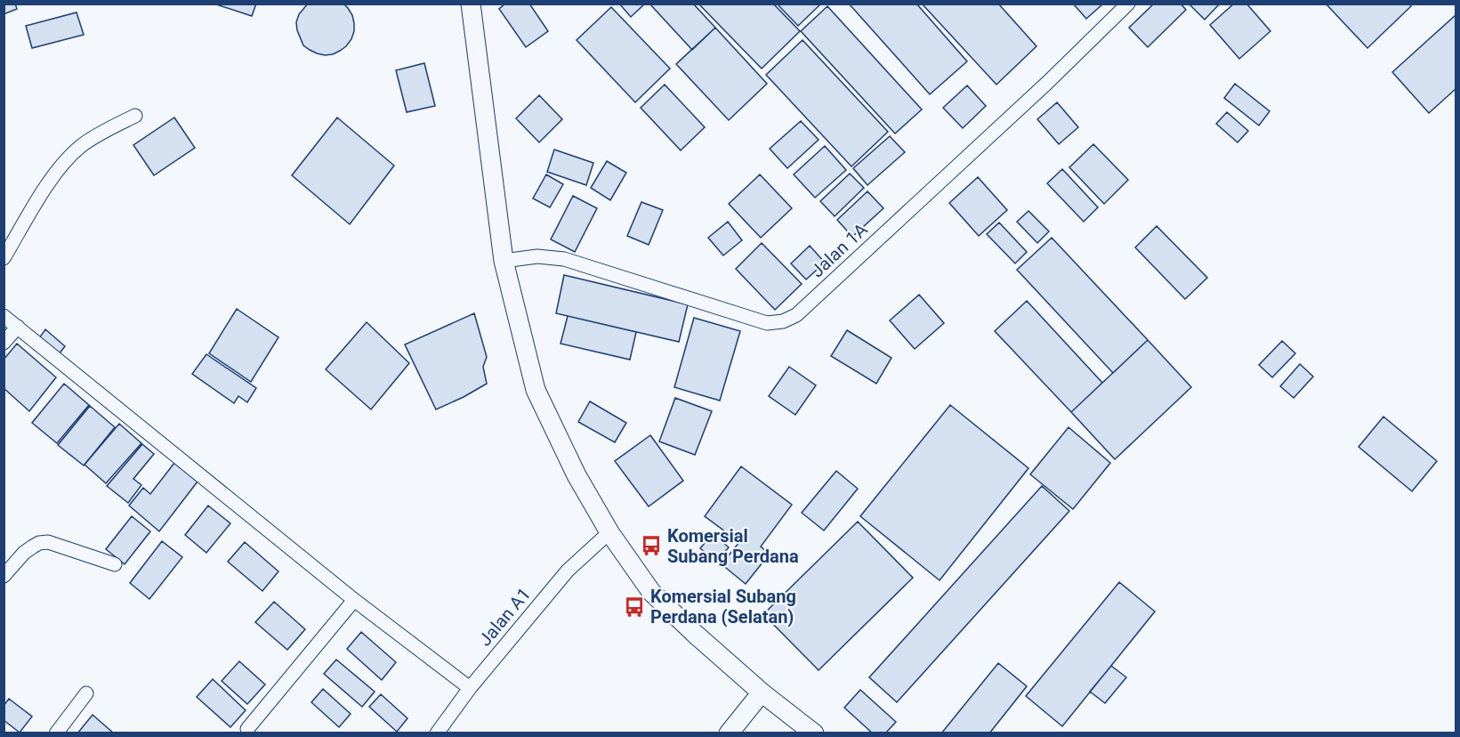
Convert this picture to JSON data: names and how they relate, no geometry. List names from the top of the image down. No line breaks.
{"streets":{"street":["Jalan 1A","Jalan A1"]},"places":{"bus stop":["Komersial Subang Perdana","Komersial Subang Perdana (Selatan)"]}}
